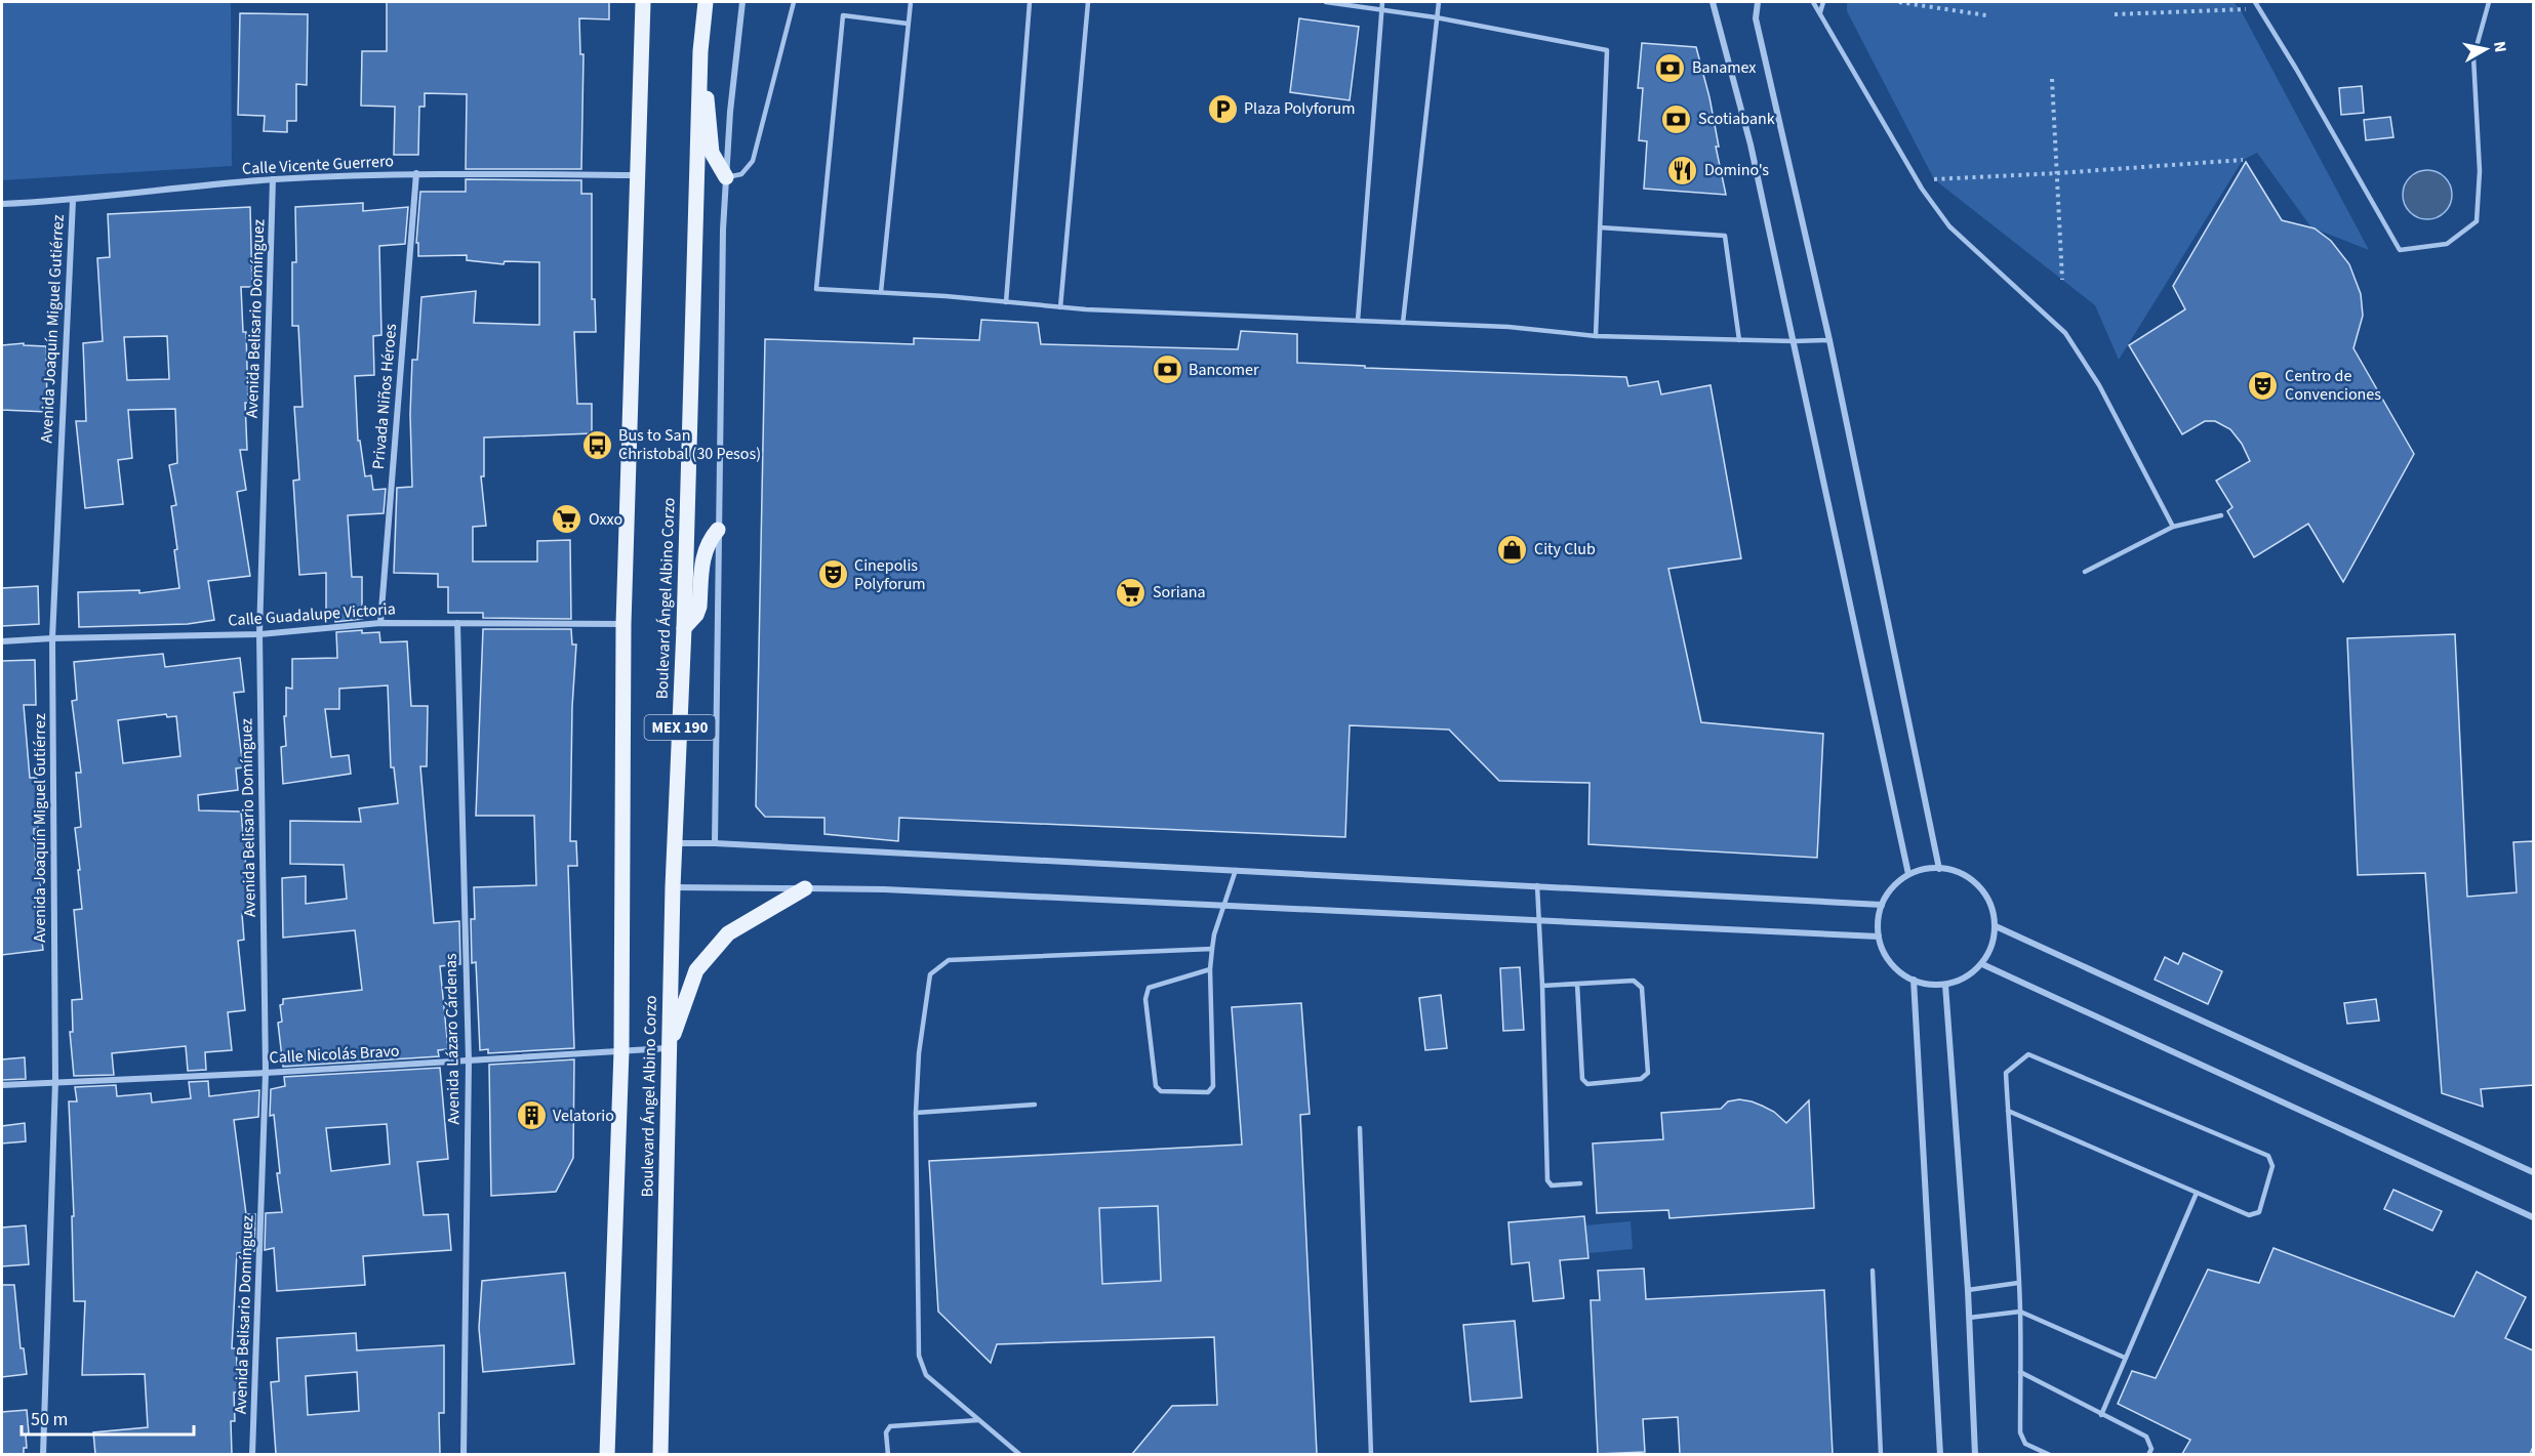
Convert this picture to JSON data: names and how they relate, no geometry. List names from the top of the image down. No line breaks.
{"streets":{"main road":["Boulevard Ángel Albino Corzo","MEX 190"],"street":["Calle Vicente Guerrero","Avenida Belisario Domínguez","Avenida Joaquín Miguel Gutiérrez","Privada Niños Héroes","Calle Guadalupe Victoria","Avenida Lázaro Cárdenas","Calle Nicolás Bravo"]},"crossings":[["Calle Vicente Guerrero","Avenida Belisario Domínguez"],["Calle Vicente Guerrero","Avenida Joaquín Miguel Gutiérrez"],["Calle Vicente Guerrero","Privada Niños Héroes"],["Calle Vicente Guerrero","Boulevard Ángel Albino Corzo"],["Avenida Belisario Domínguez","Calle Guadalupe Victoria"],["Avenida Belisario Domínguez","Calle Nicolás Bravo"],["Avenida Joaquín Miguel Gutiérrez","Calle Guadalupe Victoria"],["Avenida Joaquín Miguel Gutiérrez","Calle Nicolás Bravo"],["Privada Niños Héroes","Calle Guadalupe Victoria"],["Boulevard Ángel Albino Corzo","Calle Guadalupe Victoria"],["Boulevard Ángel Albino Corzo","Calle Nicolás Bravo"],["Calle Guadalupe Victoria","Avenida Lázaro Cárdenas"],["Avenida Lázaro Cárdenas","Calle Nicolás Bravo"]],"places":{"bank":["Banamex","Scotiabank","Bancomer"],"parking":["Plaza Polyforum"],"restaurant":["Domino's"],"theatre":["Centro de Convenciones","Cinepolis Polyforum"],"bus stop":["Bus to San Christobal (30 Pesos)"],"supermarket":["Oxxo","Soriana"],"shop":["City Club"],"building":["Velatorio"]},"scale_bar":"50 m","north":"right"}
